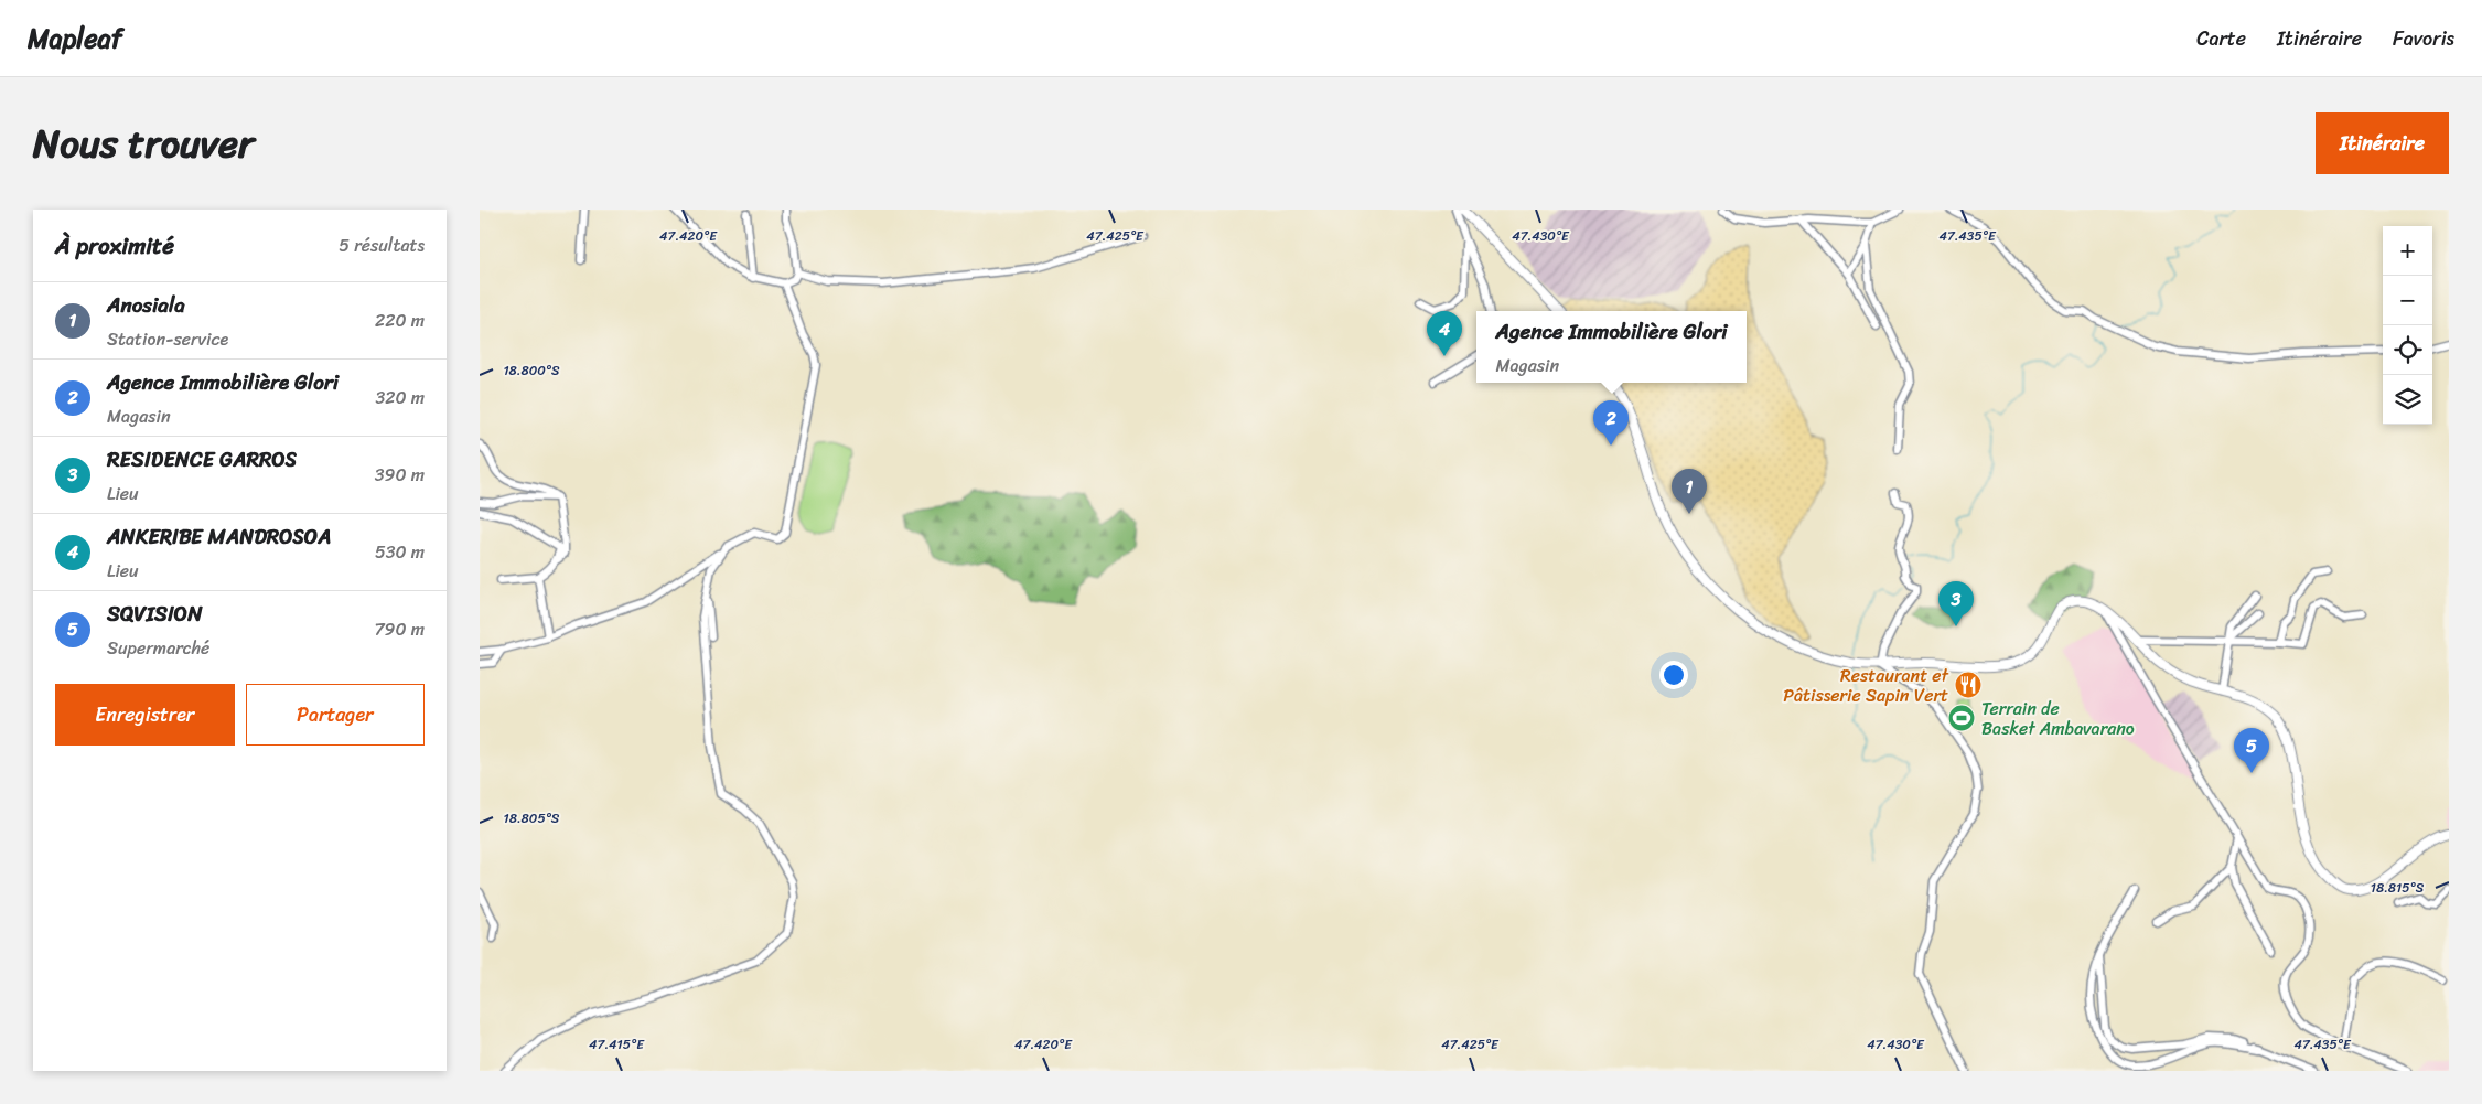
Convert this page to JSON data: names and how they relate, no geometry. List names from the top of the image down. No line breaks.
{"places":{"restaurant":["Restaurant et Pâtisserie Sapin Vert"],"sports":["Terrain de Basket Ambavarano"]},"page":{"header":"Mapleaf","nav":["Carte","Itinéraire","Favoris"],"title":"Nous trouver","buttons":["Itinéraire",["Enregistrer","Partager"]],"heading":["À proximité","5 résultats"],"map_buttons":["+","−"],"list":[{"mark":"1","name":"Anosiala","note":"Station-service","value":"220 m"},{"mark":"2","name":"Agence Immobilière Glori","note":"Magasin","value":"320 m"},{"mark":"3","name":"RESIDENCE GARROS","note":"Lieu","value":"390 m"},{"mark":"4","name":"ANKERIBE MANDROSOA","note":"Lieu","value":"530 m"},{"mark":"5","name":"SQVISION","note":"Supermarché","value":"790 m"}],"popup":["Agence Immobilière Glori","Magasin"],"pins":["4","2","1","3","5"]},"coordinates":["47.420°E","47.425°E","47.430°E","47.435°E","18.800°S","18.805°S","18.815°S","47.415°E"]}
